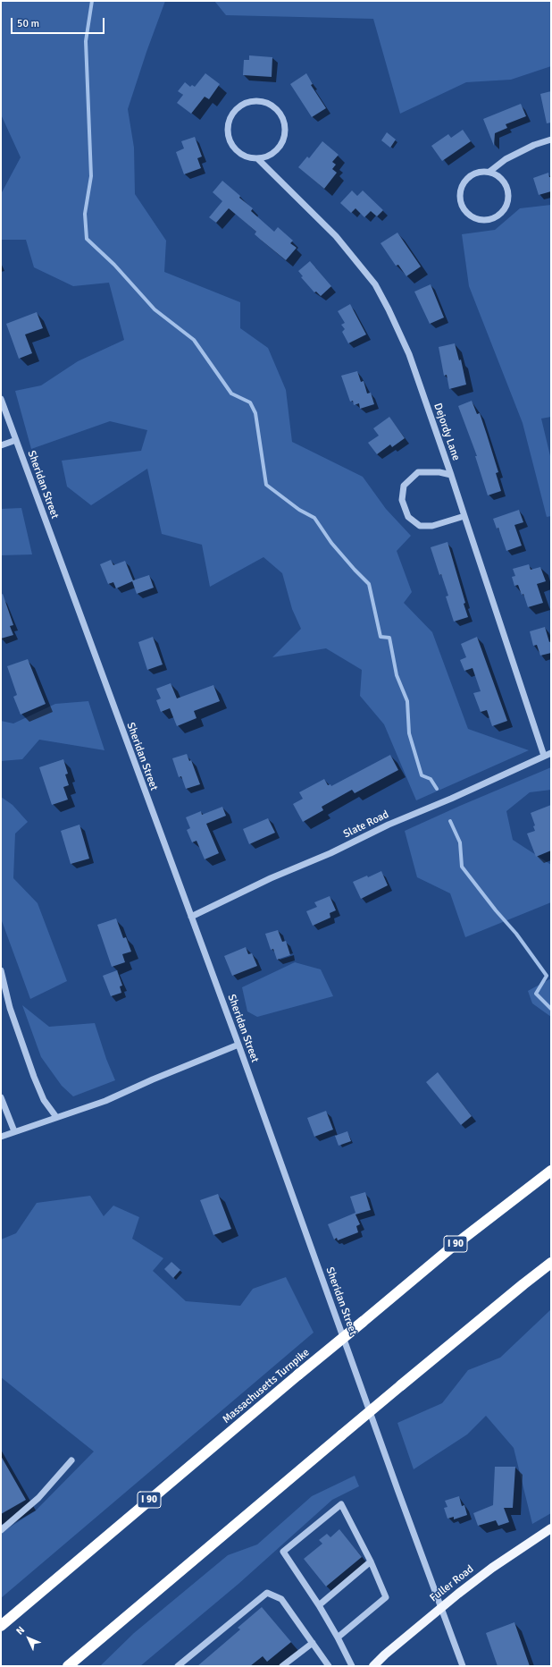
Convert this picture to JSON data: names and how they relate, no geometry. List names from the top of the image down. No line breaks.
{"streets":{"highway":["I 90","Massachusetts Turnpike"],"main road":["Fuller Road"],"street":["Dejordy Lane","Sheridan Street","Slate Road"]},"crossings":[["Sheridan Street","Slate Road"],["Sheridan Street","Fuller Road"]],"scale_bar":"50 m","north":"top left"}
